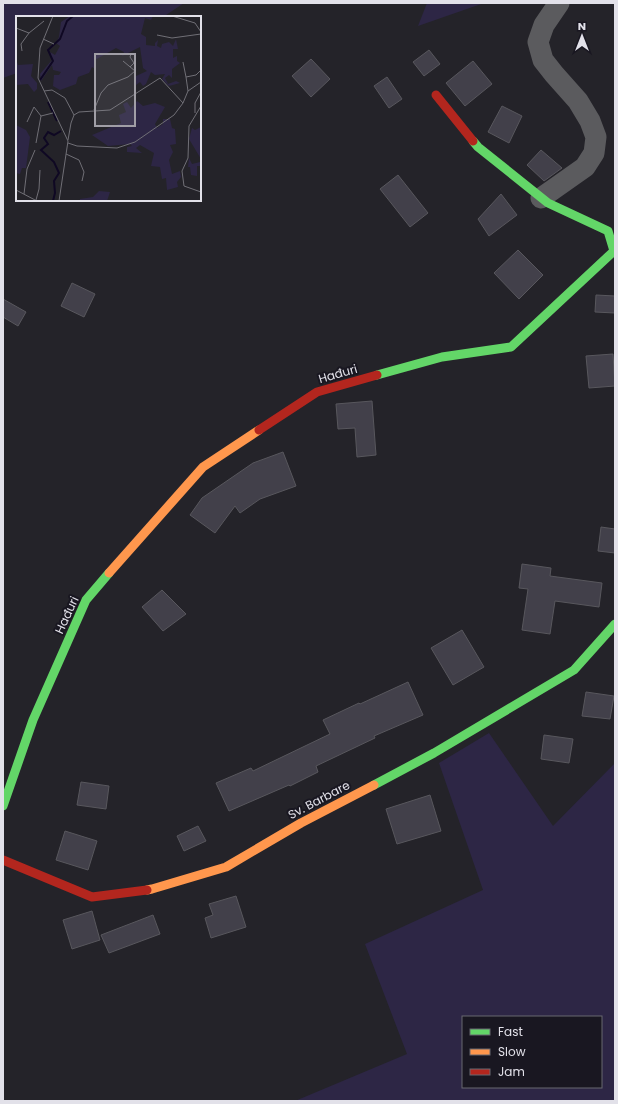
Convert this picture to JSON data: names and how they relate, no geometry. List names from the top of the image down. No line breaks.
{"streets":{"street":["Hađuri","Sv. Barbare"]},"legend":["Fast","Slow","Jam"],"north":"top"}
